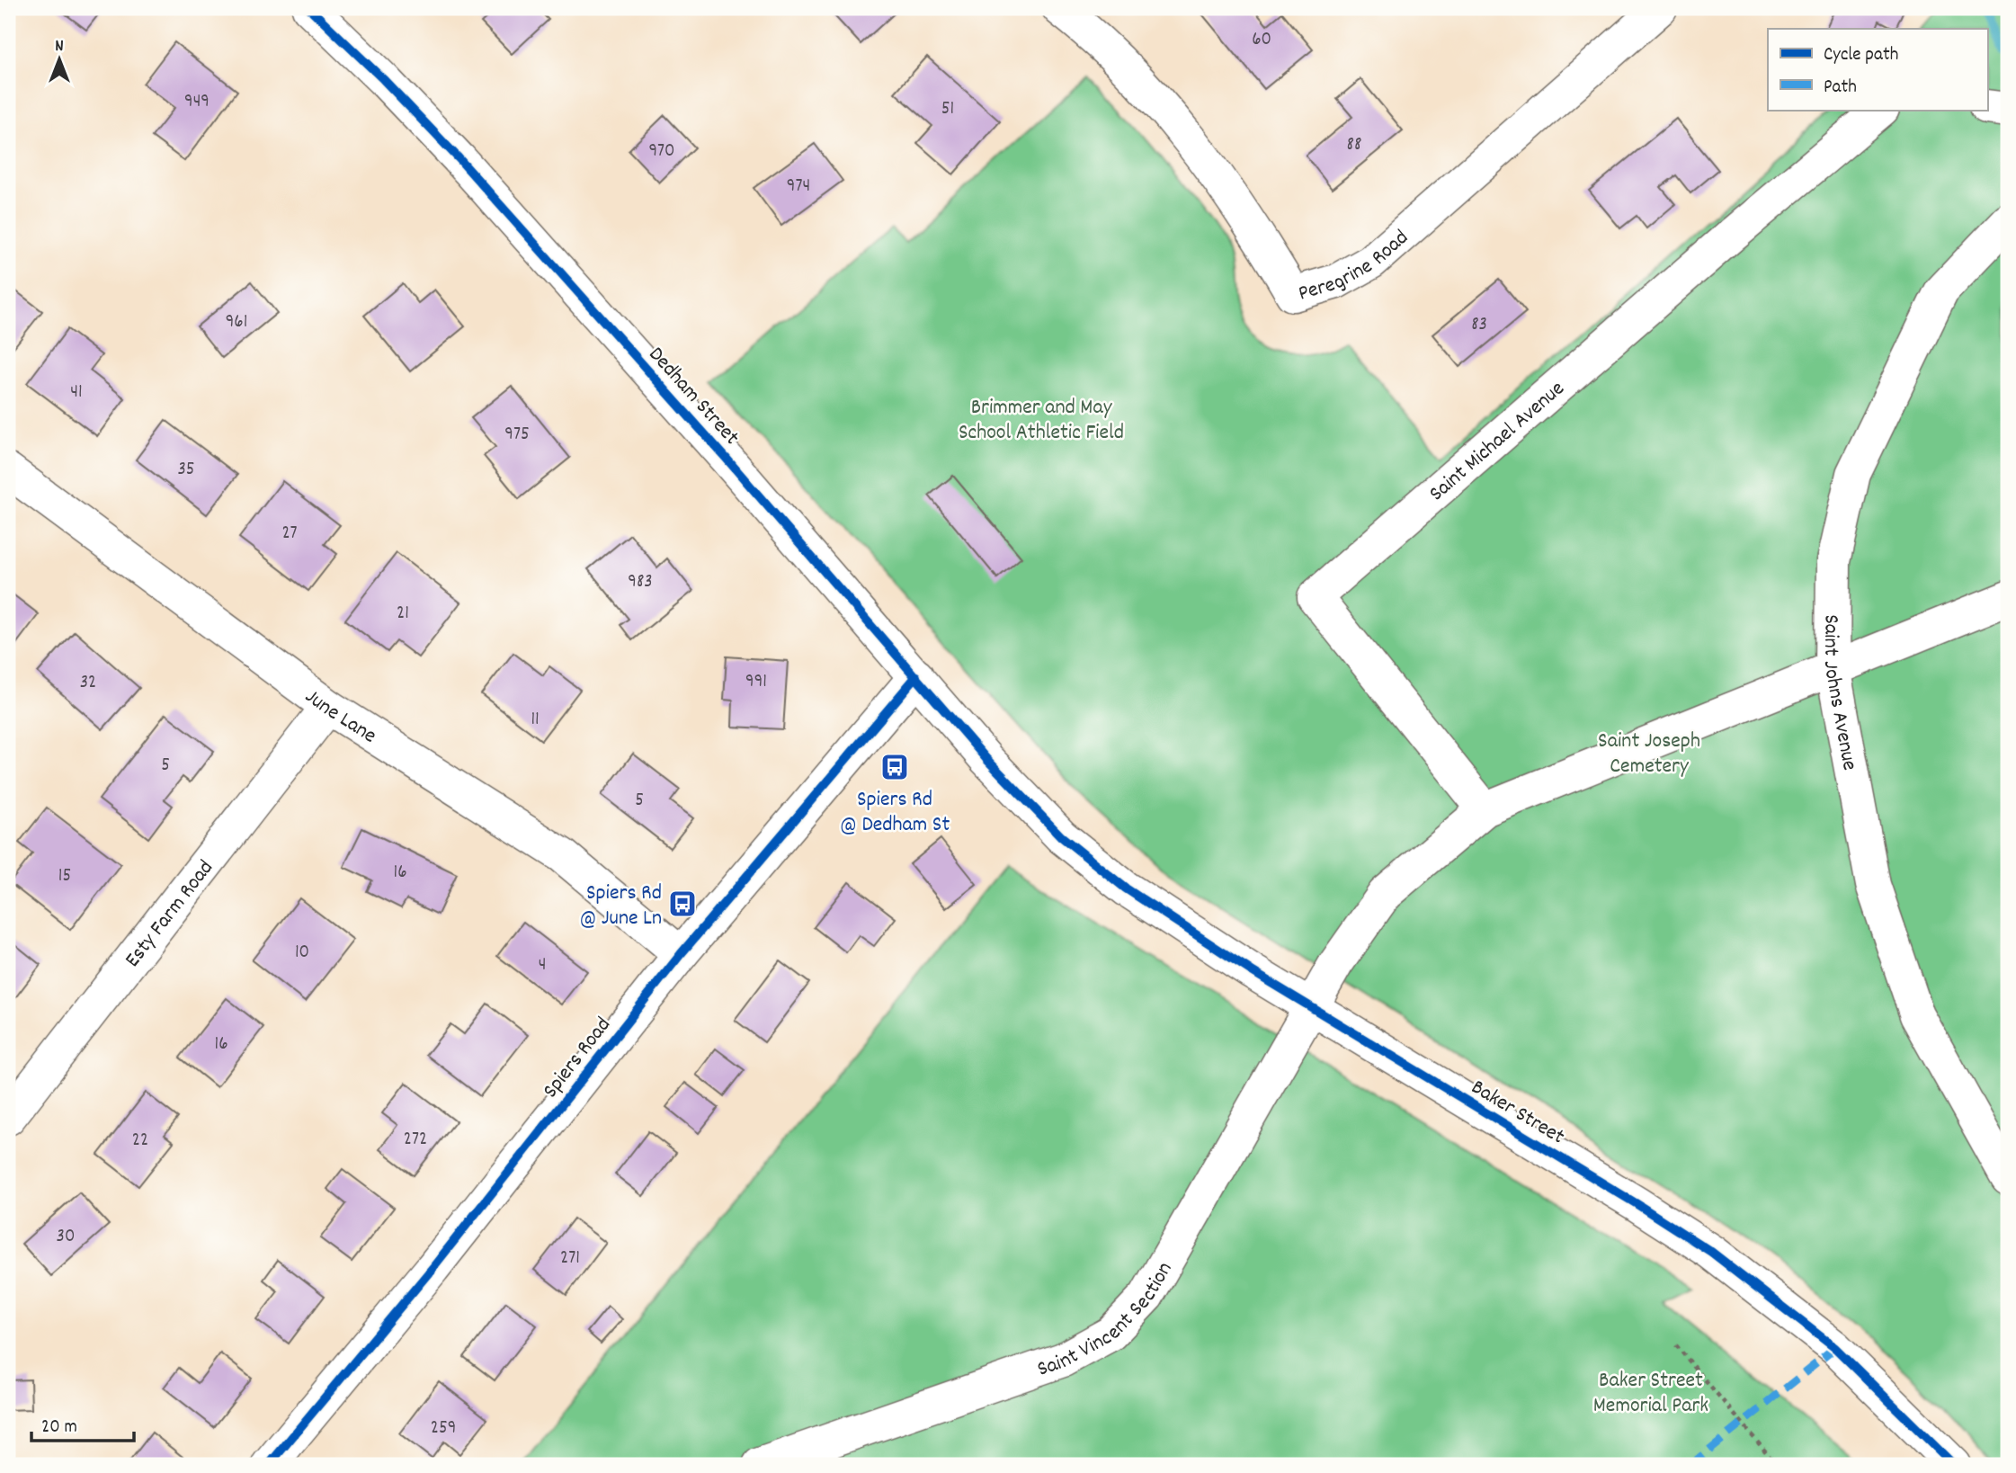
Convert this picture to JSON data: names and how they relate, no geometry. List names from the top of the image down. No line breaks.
{"streets":{"street":["Peregrine Road","Dedham Street","Saint Michael Avenue","Saint Johns Avenue","June Lane","Esty Farm Road","Spiers Road","Baker Street","Saint Vincent Section"]},"crossings":[["Dedham Street","Spiers Road"],["Dedham Street","Baker Street"],["June Lane","Esty Farm Road"],["June Lane","Spiers Road"],["Baker Street","Saint Vincent Section"]],"parks":["Brimmer and May School Athletic Field","Saint Joseph Cemetery","Baker Street Memorial Park"],"places":{"bus stop":["Spiers Rd @ Dedham St","Spiers Rd @ June Ln"]},"house_numbers":["60","949","51","88","970","974","961","83","41","975","35","27","983","21","991","32","11","5","5","16","15","10","4","16","272","22","30","271","259"],"legend":["Cycle path","Path"],"scale_bar":"20 m","north":"top"}
